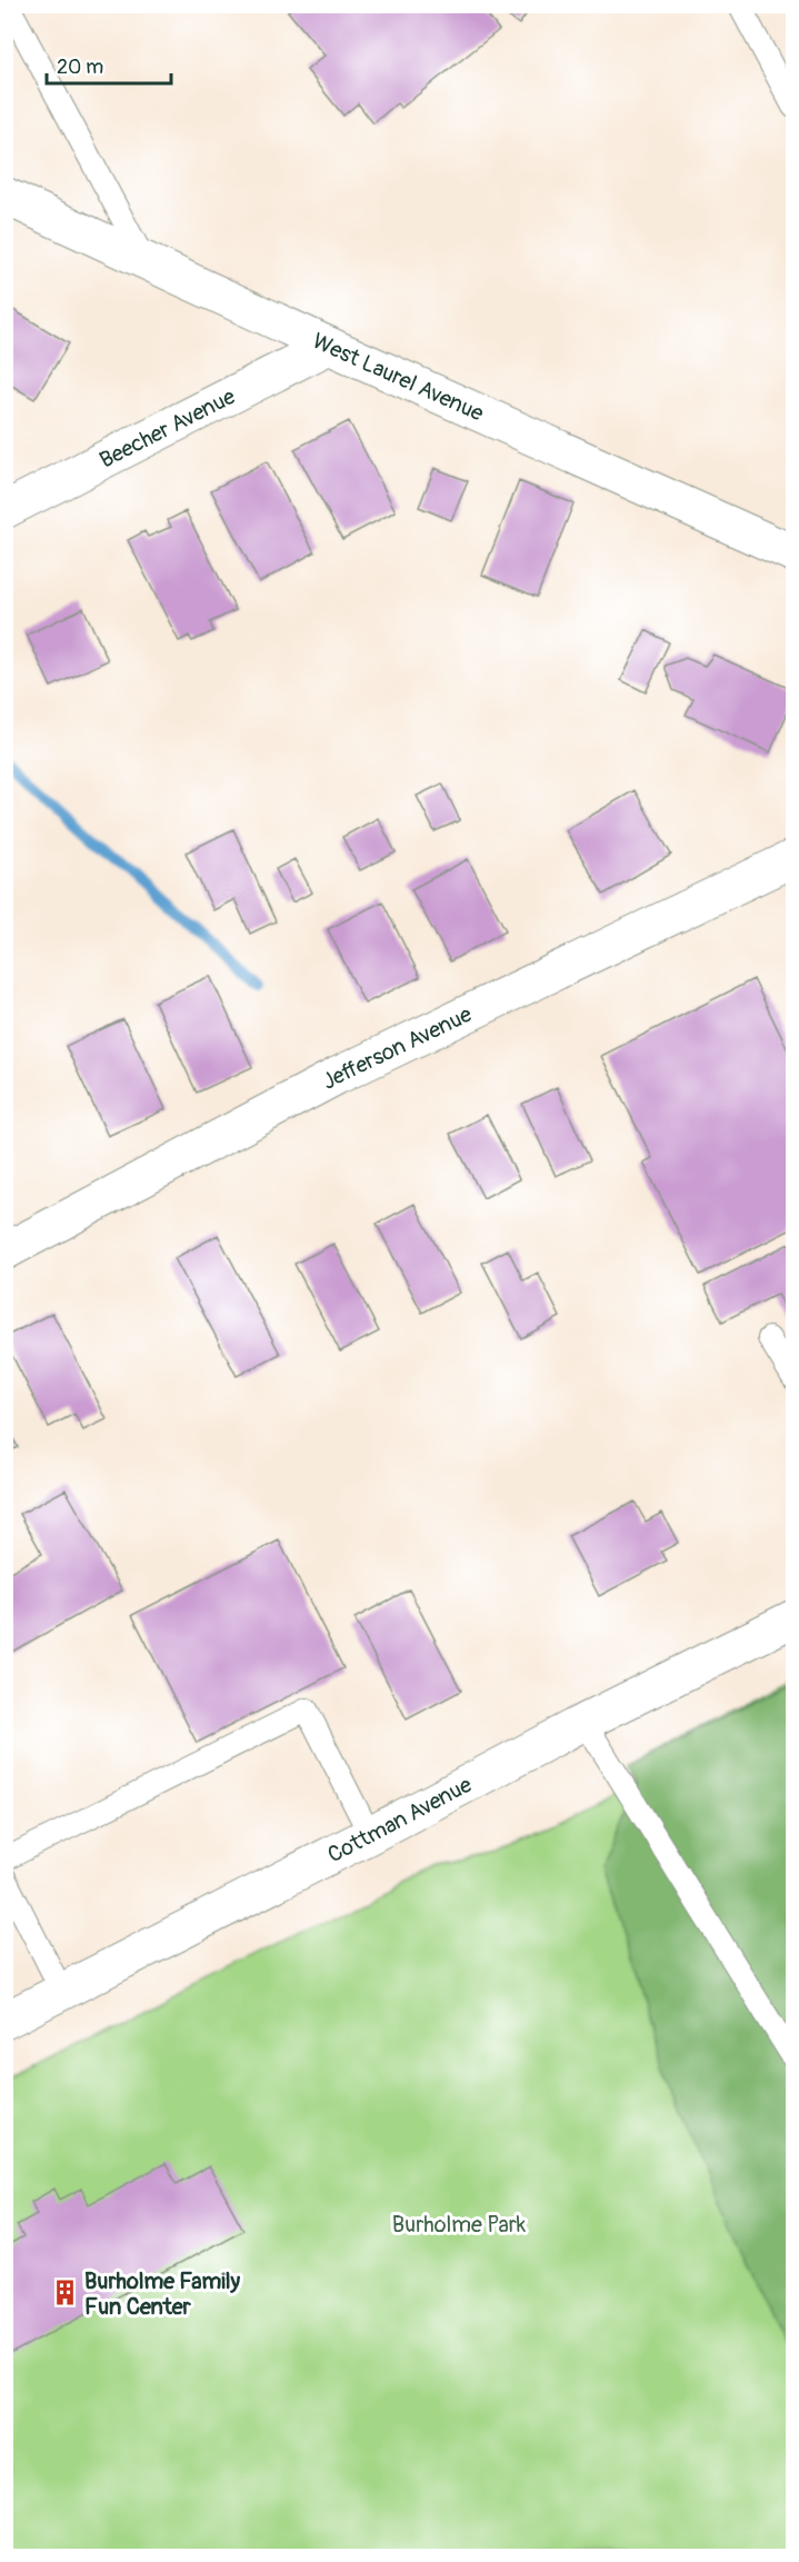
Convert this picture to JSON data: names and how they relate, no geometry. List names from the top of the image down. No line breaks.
{"streets":{"street":["West Laurel Avenue","Beecher Avenue","Jefferson Avenue","Cottman Avenue"]},"crossings":[["West Laurel Avenue","Beecher Avenue"]],"parks":["Burholme Park"],"places":{"building":["Burholme Family Fun Center"]},"scale_bar":"20 m"}
